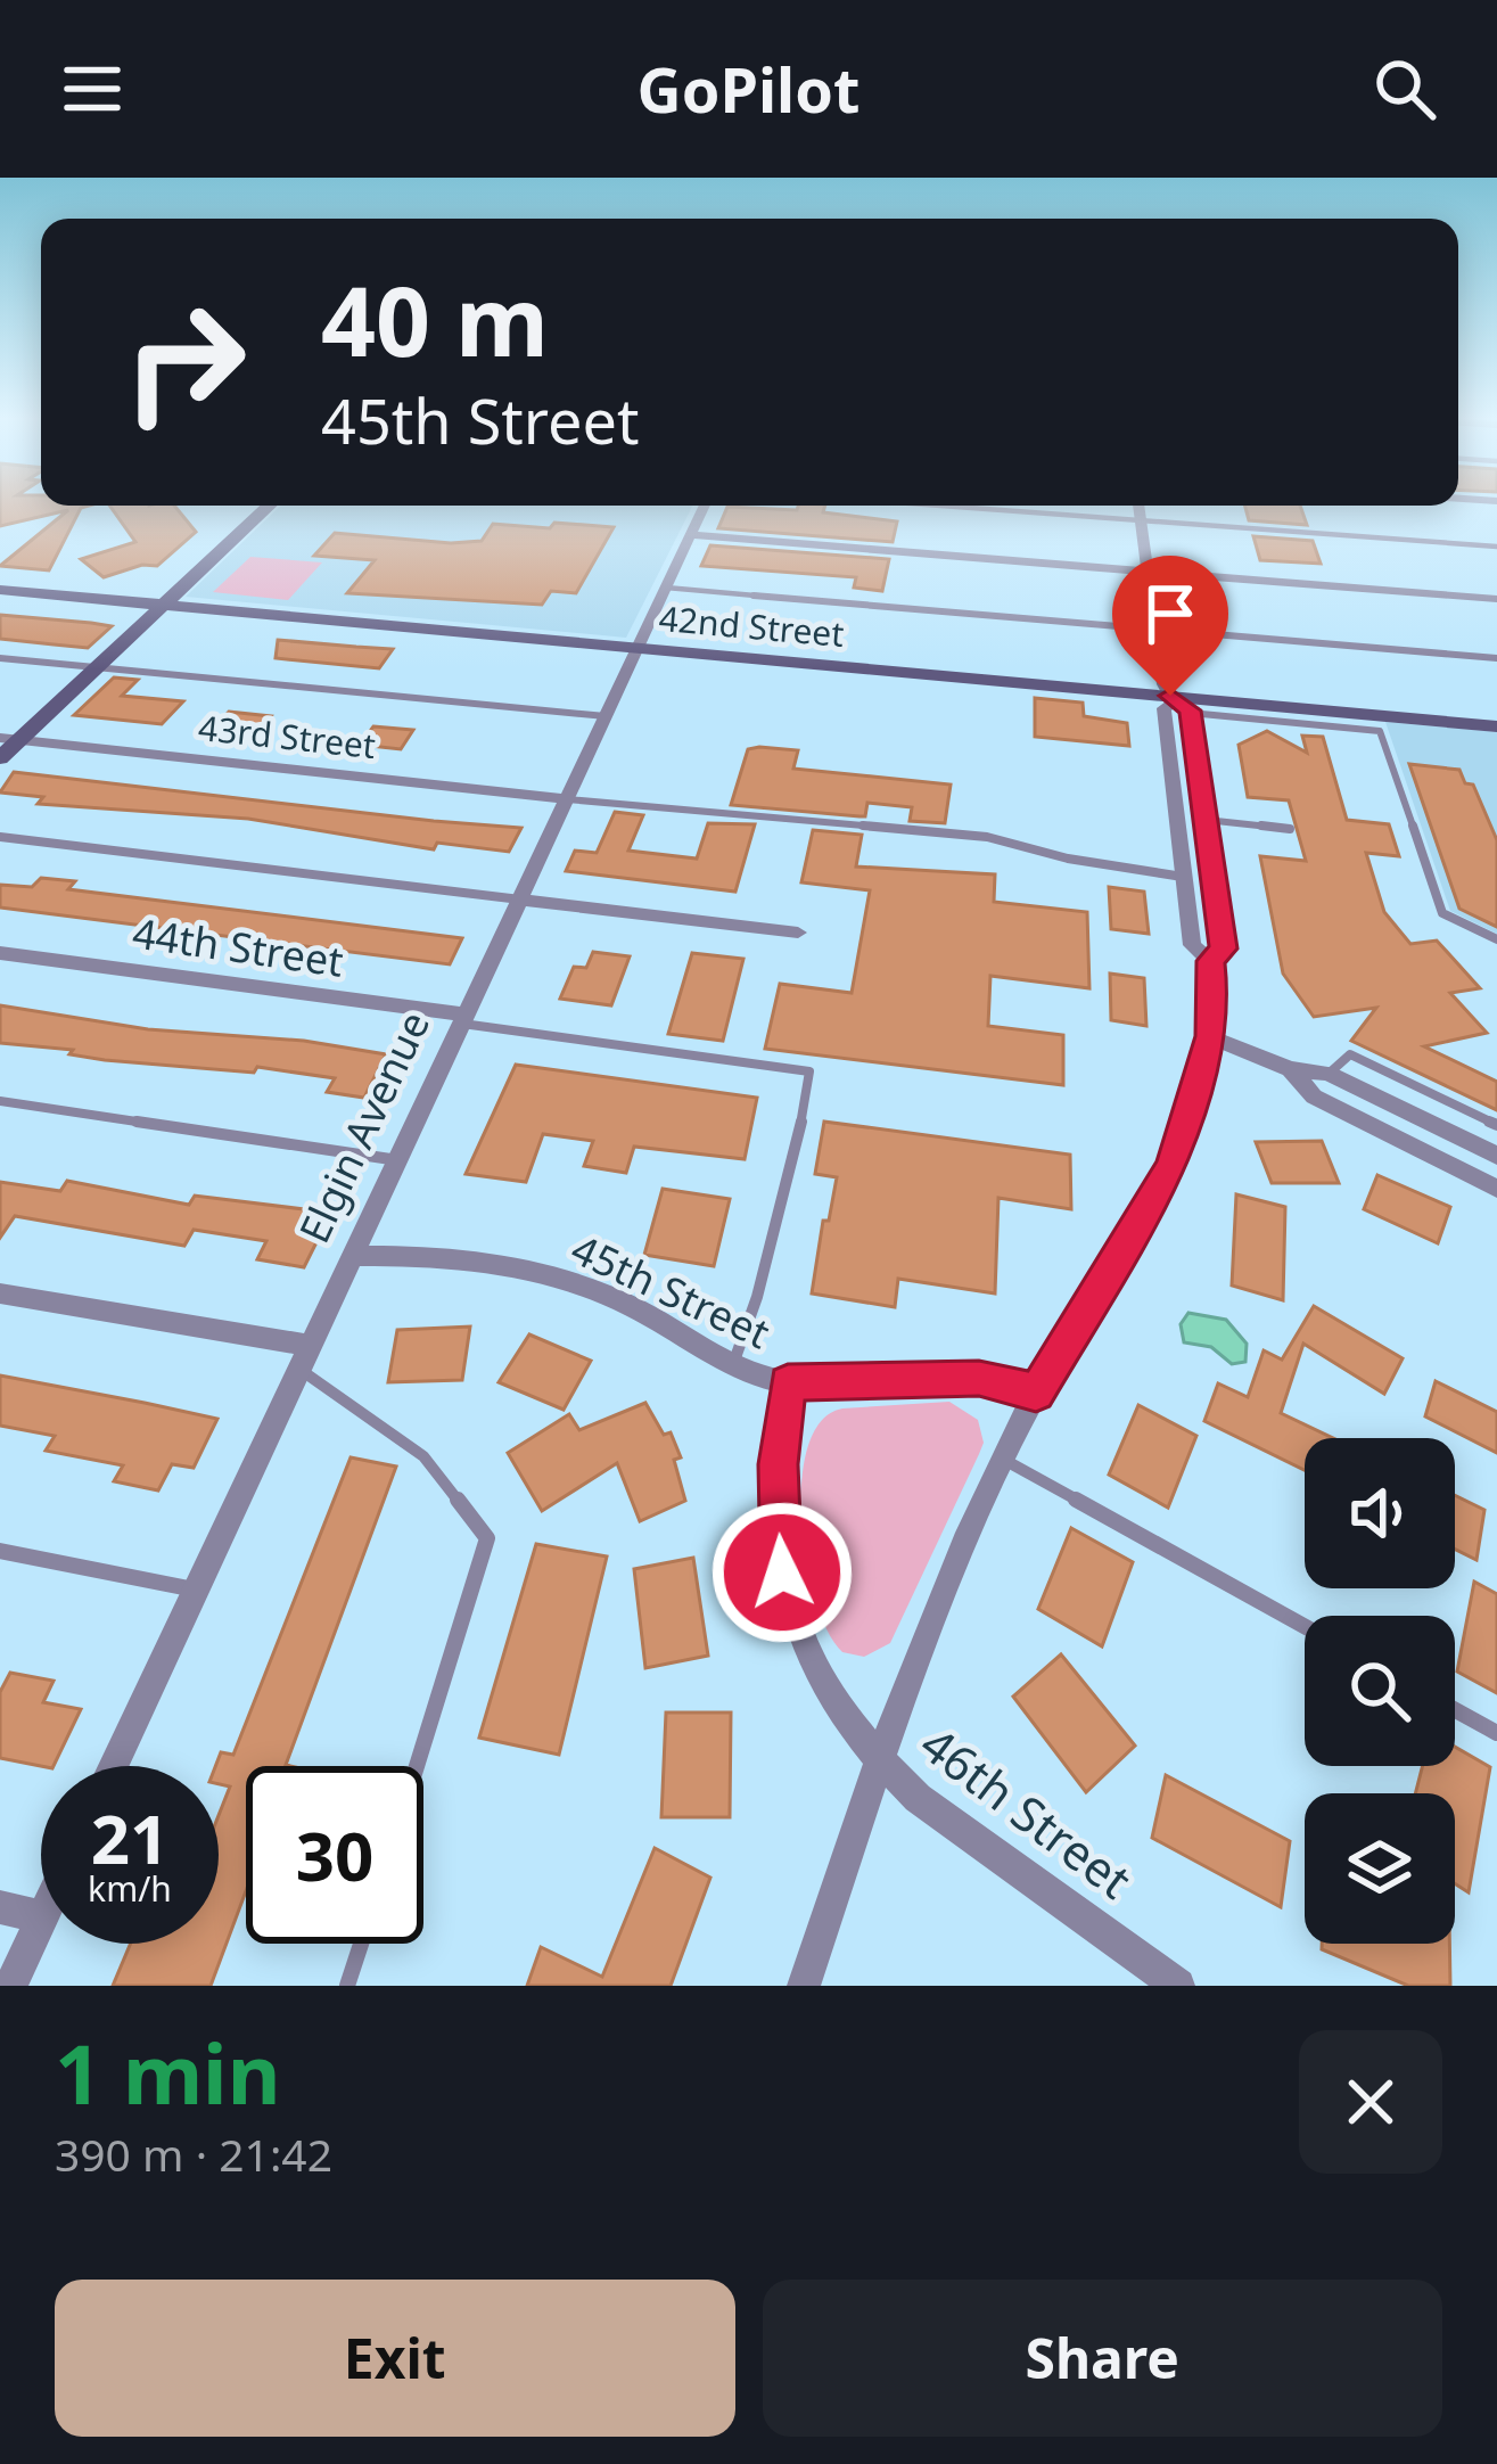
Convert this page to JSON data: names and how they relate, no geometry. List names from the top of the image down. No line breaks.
{"streets":{"street":["42nd Street","43rd Street","44th Street","Elgin Avenue","45th Street","46th Street"]},"crossings":[["42nd Street","Elgin Avenue"],["43rd Street","Elgin Avenue"],["44th Street","Elgin Avenue"],["Elgin Avenue","45th Street"],["45th Street","46th Street"]],"page":{"header":"GoPilot","turn":["40 m","45th Street"],"speed":"21 km/h","limit":"30","heading":["1 min","390 m · 21:42"],"buttons":["Exit","Share"]}}
